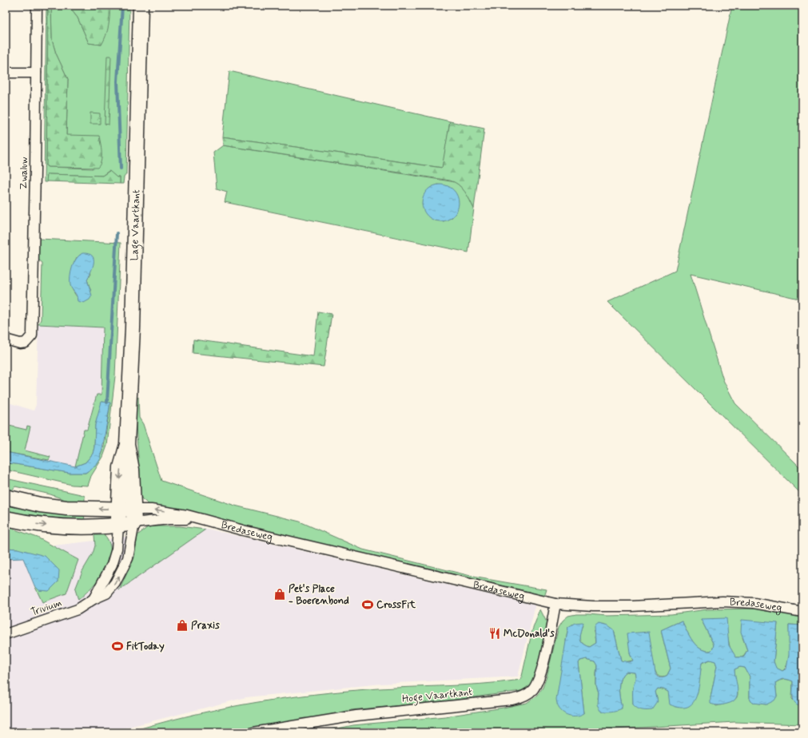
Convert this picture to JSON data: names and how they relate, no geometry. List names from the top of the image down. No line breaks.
{"streets":{"street":["Zwaluw","Lage Vaartkant","Bredaseweg","Trivium","Hoge Vaartkant"]},"crossings":[["Lage Vaartkant","Bredaseweg"],["Lage Vaartkant","Trivium"],["Bredaseweg","Trivium"],["Bredaseweg","Hoge Vaartkant"]],"places":{"shop":["Pet's Place - Boerenbond","Praxis"],"sports":["CrossFit","FitToday"],"restaurant":["McDonald's"]}}
